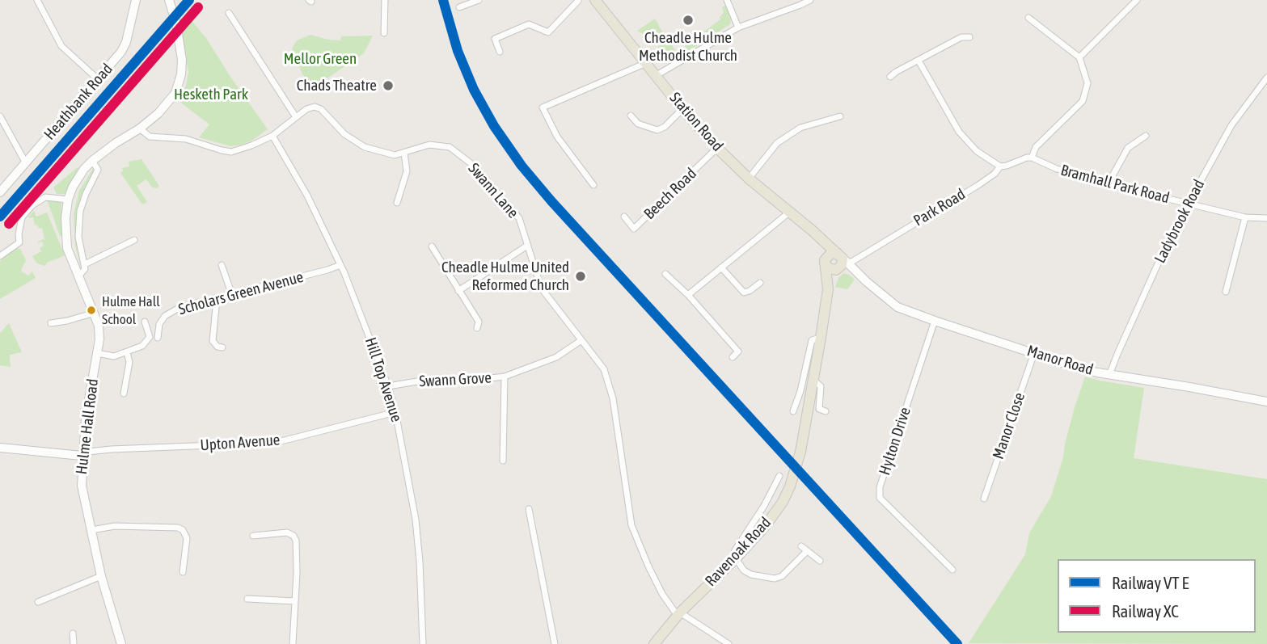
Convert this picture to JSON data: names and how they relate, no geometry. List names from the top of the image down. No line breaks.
{"streets":{"main road":["Station Road","Ravenoak Road"],"street":["Heathbank Road","Bramhall Park Road","Swann Lane","Beech Road","Park Road","Ladybrook Road","Scholars Green Avenue","Manor Road","Hill Top Avenue","Swann Grove","Manor Close","Hulme Hall Road","Hylton Drive","Upton Avenue"]},"crossings":[["Station Road","Beech Road"],["Station Road","Park Road"],["Station Road","Manor Road"],["Station Road","Ravenoak Road"],["Bramhall Park Road","Park Road"],["Bramhall Park Road","Ladybrook Road"],["Swann Lane","Hill Top Avenue"],["Swann Lane","Swann Grove"],["Swann Lane","Hulme Hall Road"],["Swann Lane","Ravenoak Road"],["Park Road","Manor Road"],["Park Road","Ravenoak Road"],["Ladybrook Road","Manor Road"],["Scholars Green Avenue","Hill Top Avenue"],["Manor Road","Manor Close"],["Manor Road","Hylton Drive"],["Manor Road","Ravenoak Road"],["Hill Top Avenue","Swann Grove"],["Hill Top Avenue","Upton Avenue"],["Hulme Hall Road","Upton Avenue"]],"parks":["Mellor Green","Hesketh Park"],"places":["Cheadle Hulme Methodist Church","Chads Theatre","Cheadle Hulme United Reformed Church","Hulme Hall School"],"lines":["rail line XC"],"legend":["Railway VT E","Railway XC"]}
